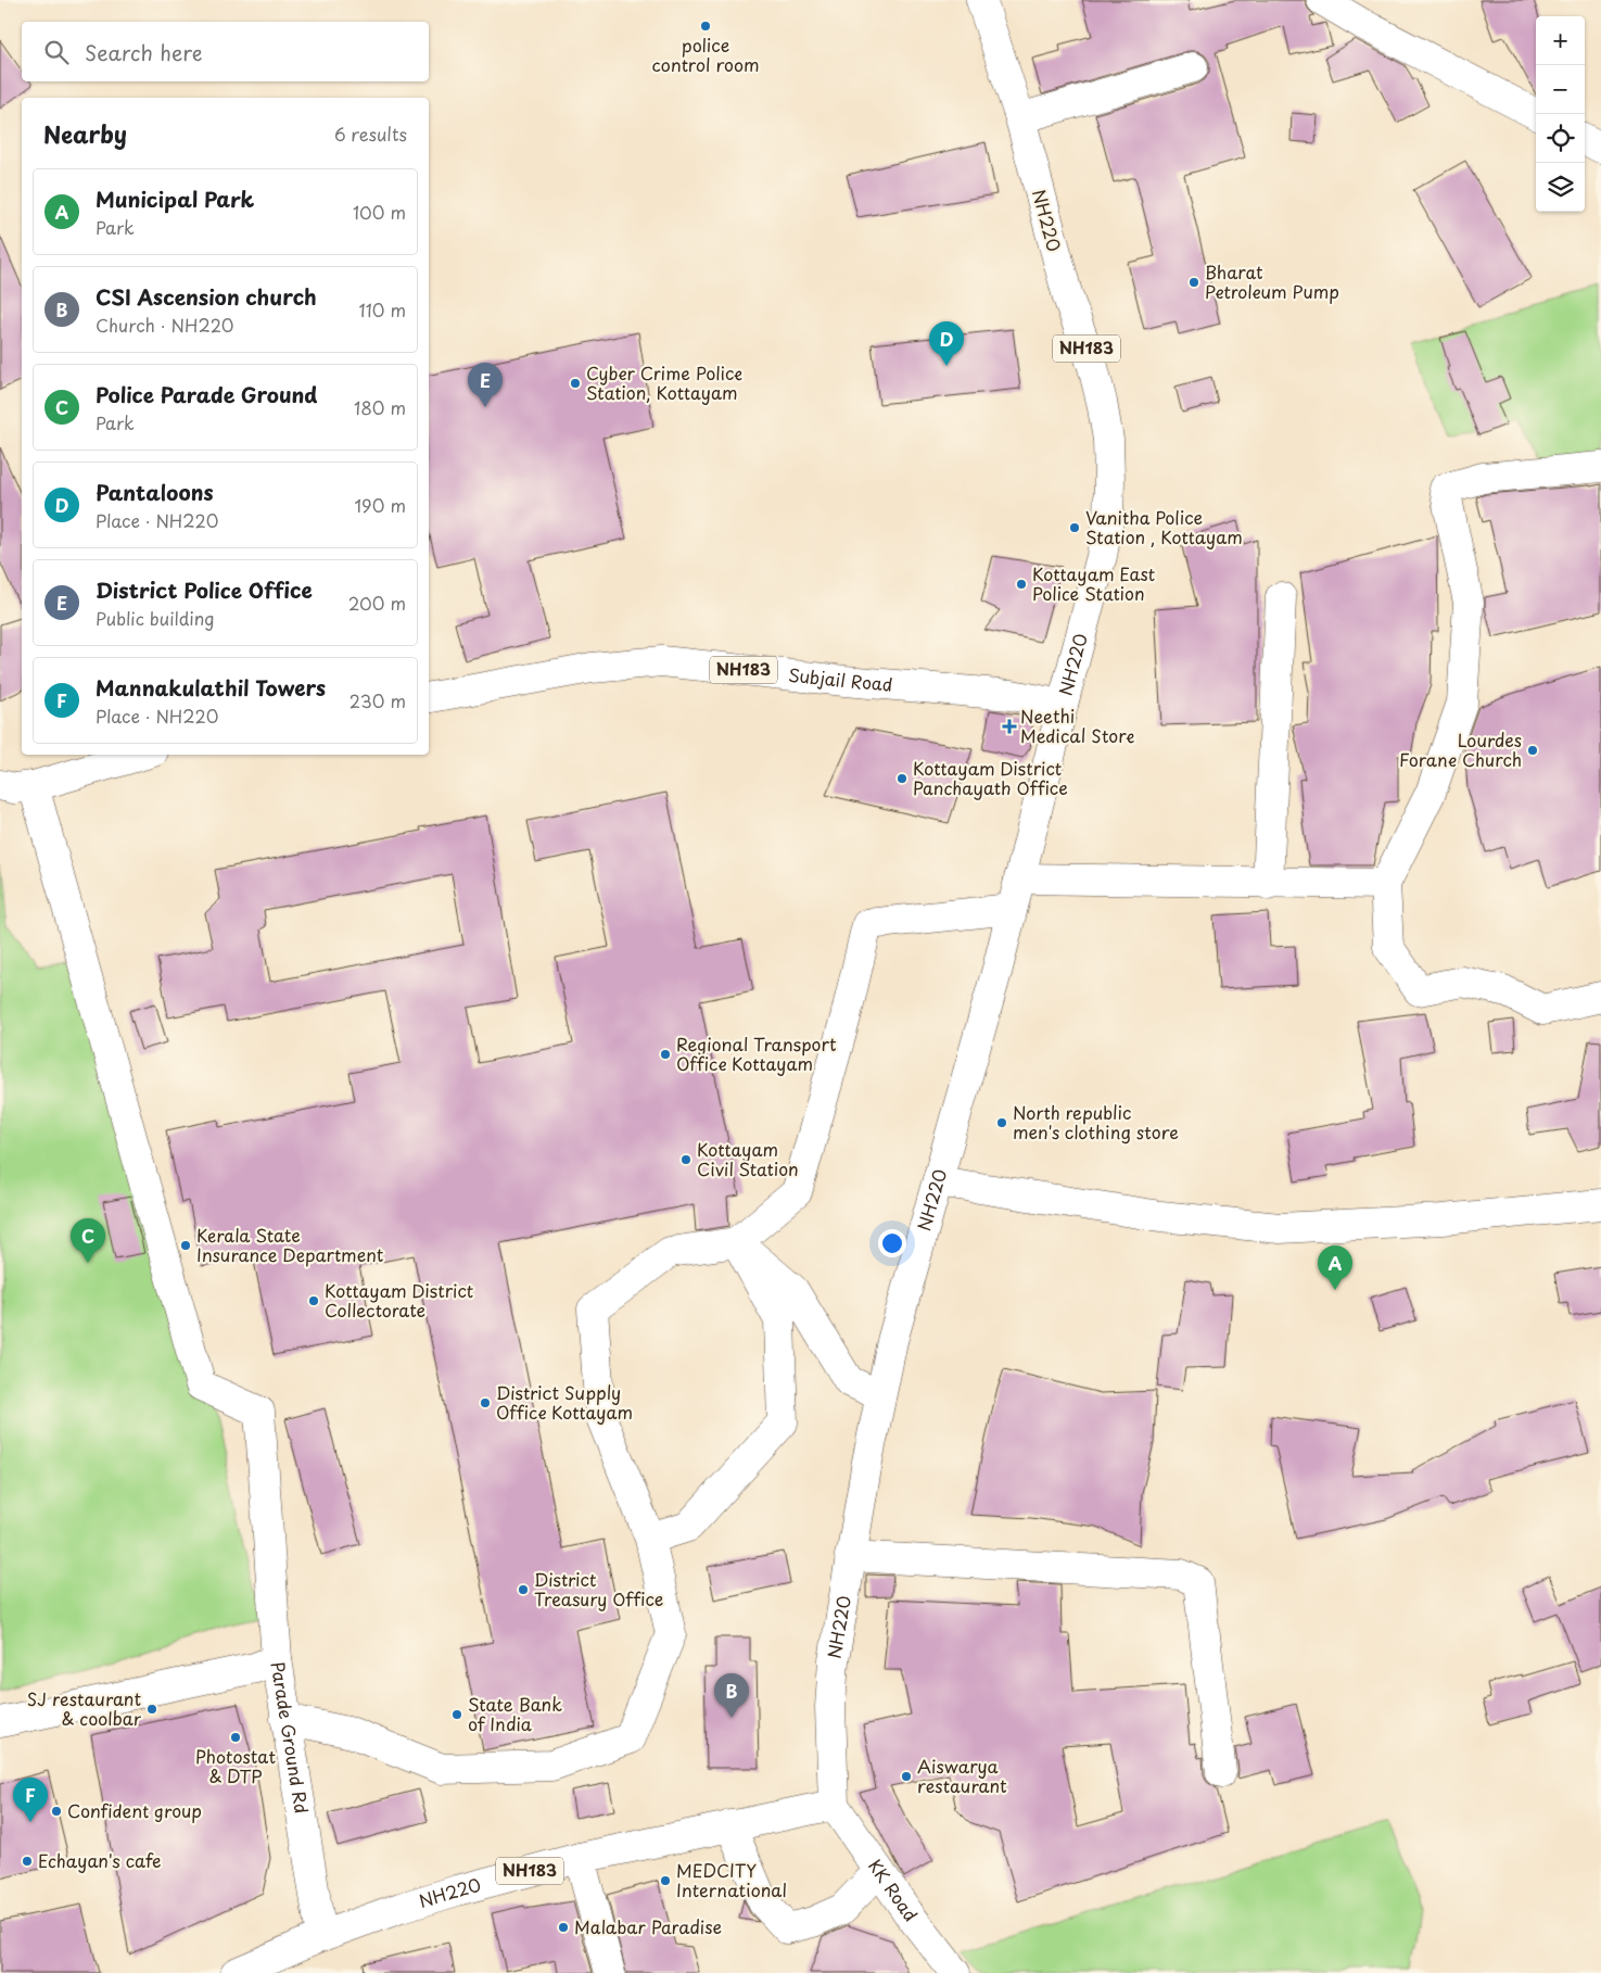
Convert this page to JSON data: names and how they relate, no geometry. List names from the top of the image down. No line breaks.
{"streets":{"main road":["NH220","NH183","Subjail Road","Parade Ground Rd","KK Road"]},"crossings":[["NH220","Subjail Road"],["NH220","Parade Ground Rd"],["NH220","KK Road"]],"places":{"other":["police control room","Bharat Petroleum Pump","Cyber Crime Police Station, Kottayam","Vanitha Police Station , Kottayam","Kottayam East Police Station","Lourdes Forane Church","Kottayam District Panchayath Office","Regional Transport Office Kottayam","North republic men's clothing store","Kottayam Civil Station","Kerala State Insurance Department","Kottayam District Collectorate","District Supply Office Kottayam","District Treasury Office","SJ restaurant & coolbar","State Bank of India","Photostat & DTP","Aiswarya restaurant","Confident group","Echayan's cafe","MEDCITY International","Malabar Paradise"],"health":["Neethi Medical Store"]},"page":{"map_buttons":["+","−"],"search":"Search here","heading":["Nearby","6 results"],"list":[{"mark":"A","name":"Municipal Park","note":"Park","value":"100 m"},{"mark":"B","name":"CSI Ascension church","note":"Church · NH220","value":"110 m"},{"mark":"C","name":"Police Parade Ground","note":"Park","value":"180 m"},{"mark":"D","name":"Pantaloons","note":"Place · NH220","value":"190 m"},{"mark":"E","name":"District Police Office","note":"Public building","value":"200 m"},{"mark":"F","name":"Mannakulathil Towers","note":"Place · NH220","value":"230 m"}],"pins":["D","E","C","A","B","F"]}}
